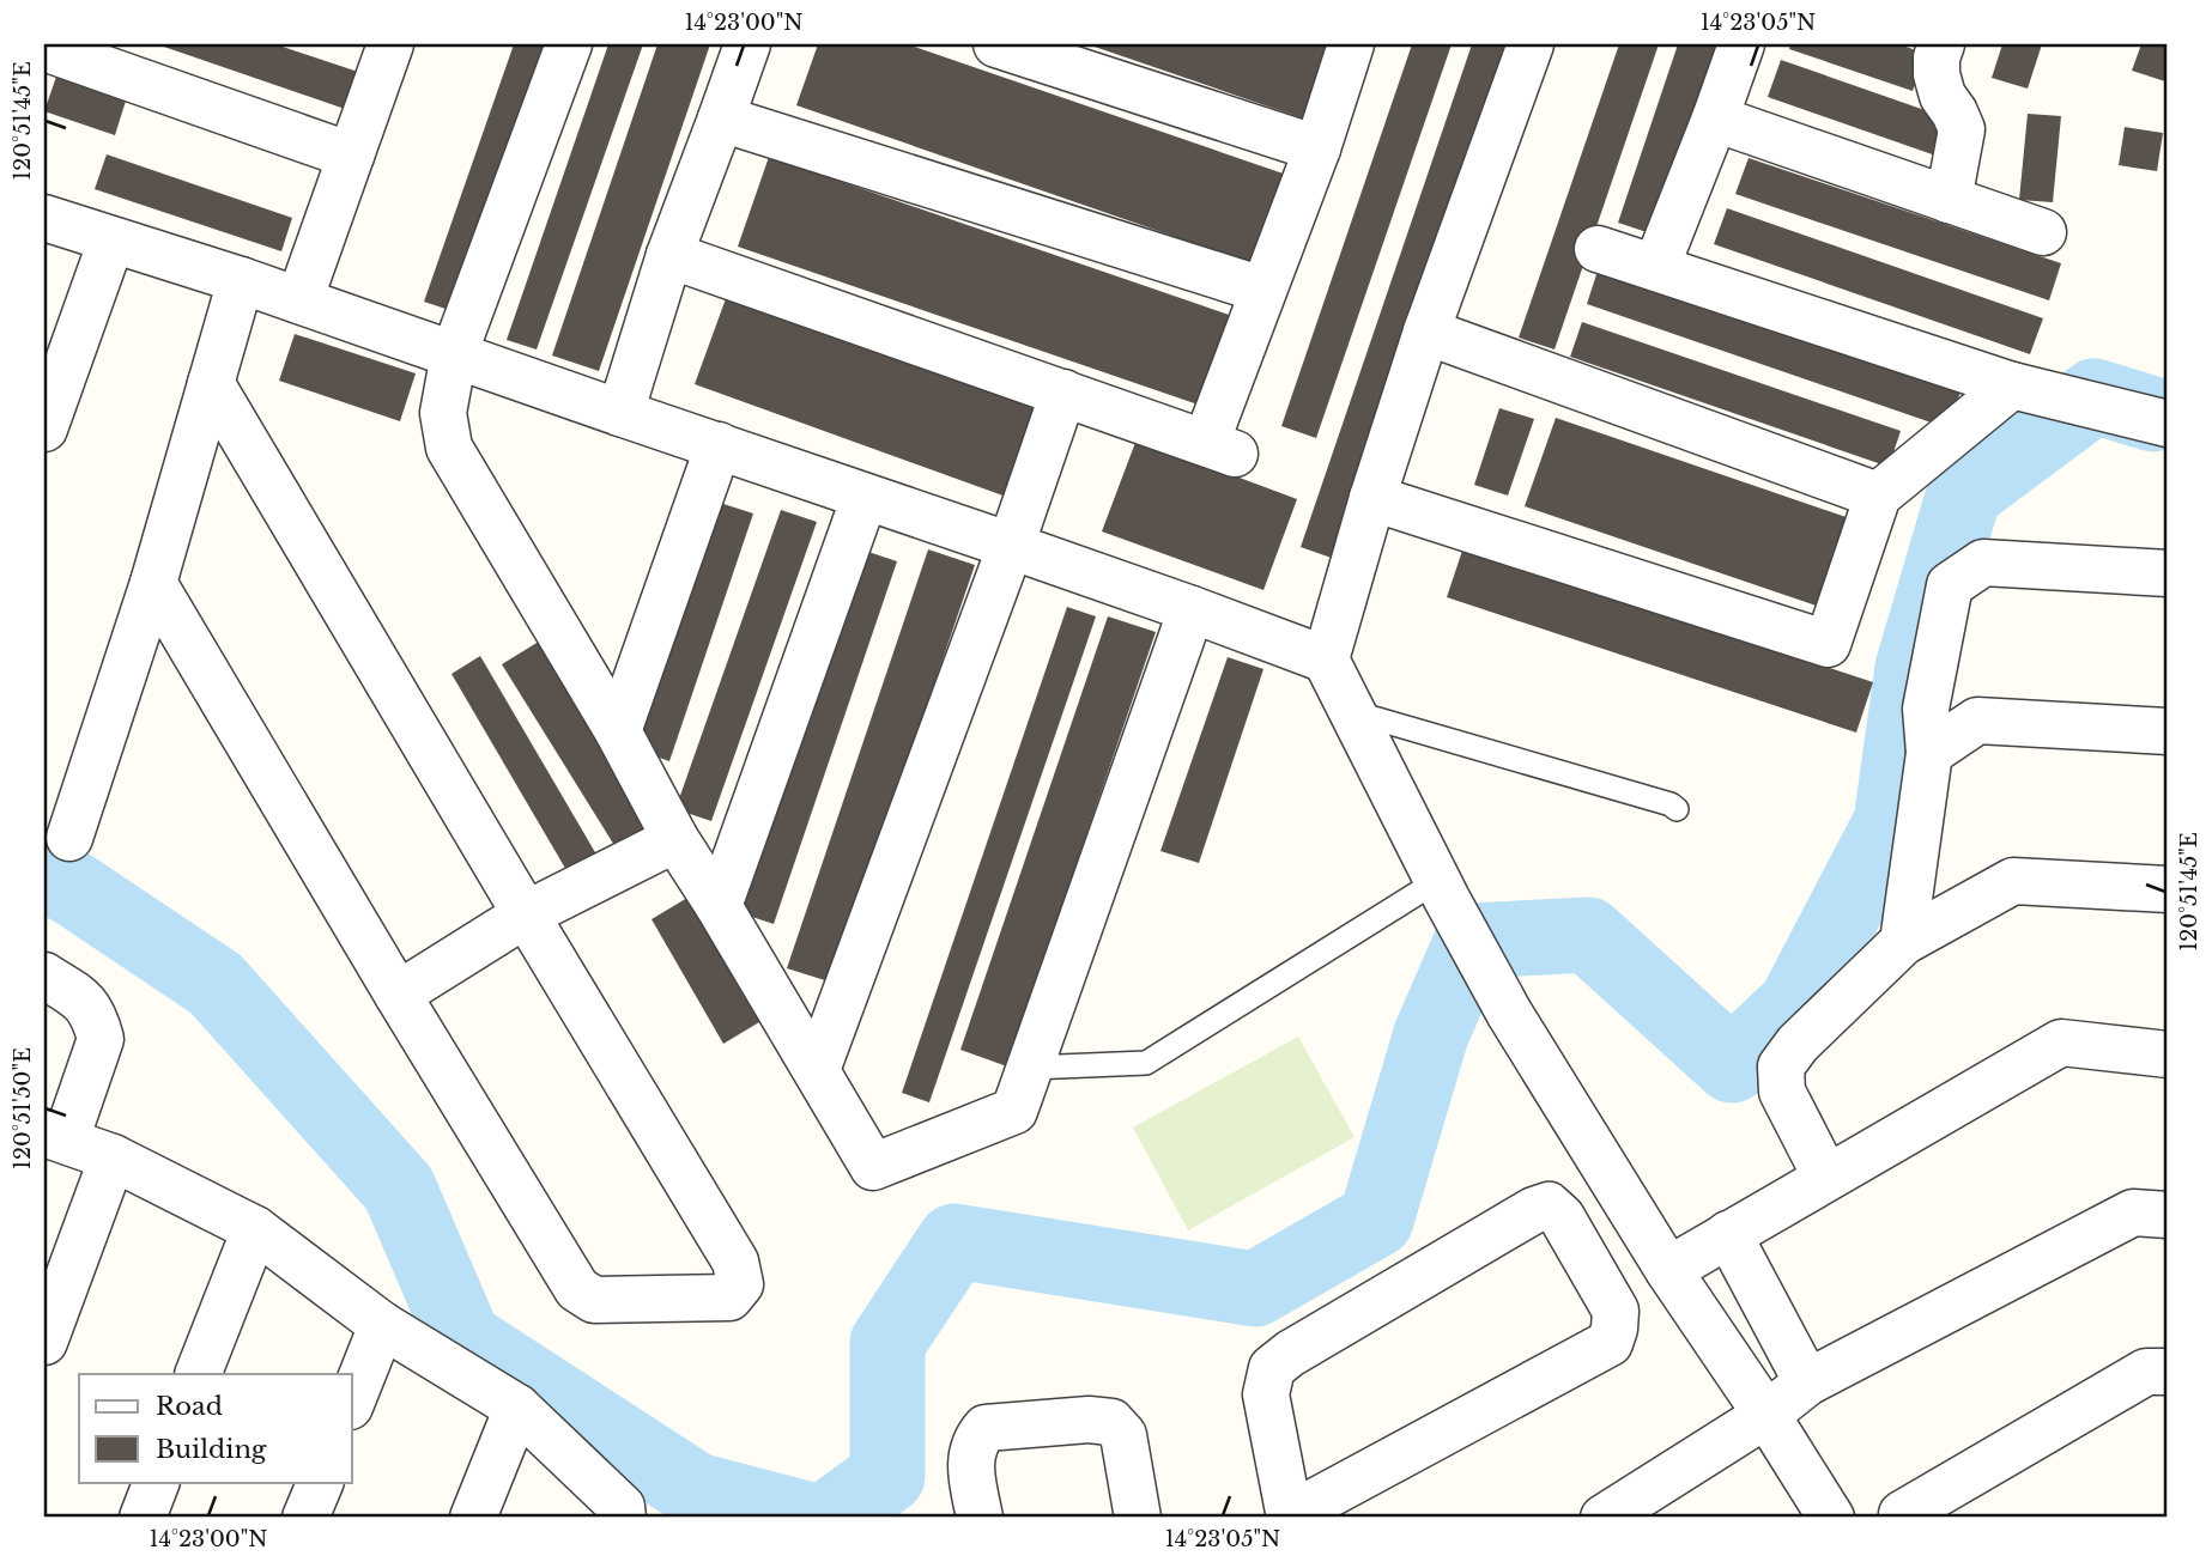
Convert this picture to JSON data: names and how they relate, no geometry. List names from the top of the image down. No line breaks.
{"legend":["Road","Building"],"coordinates":["14°23'00\"N","14°23'05\"N","120°51'45\"E","120°51'50\"E"]}
